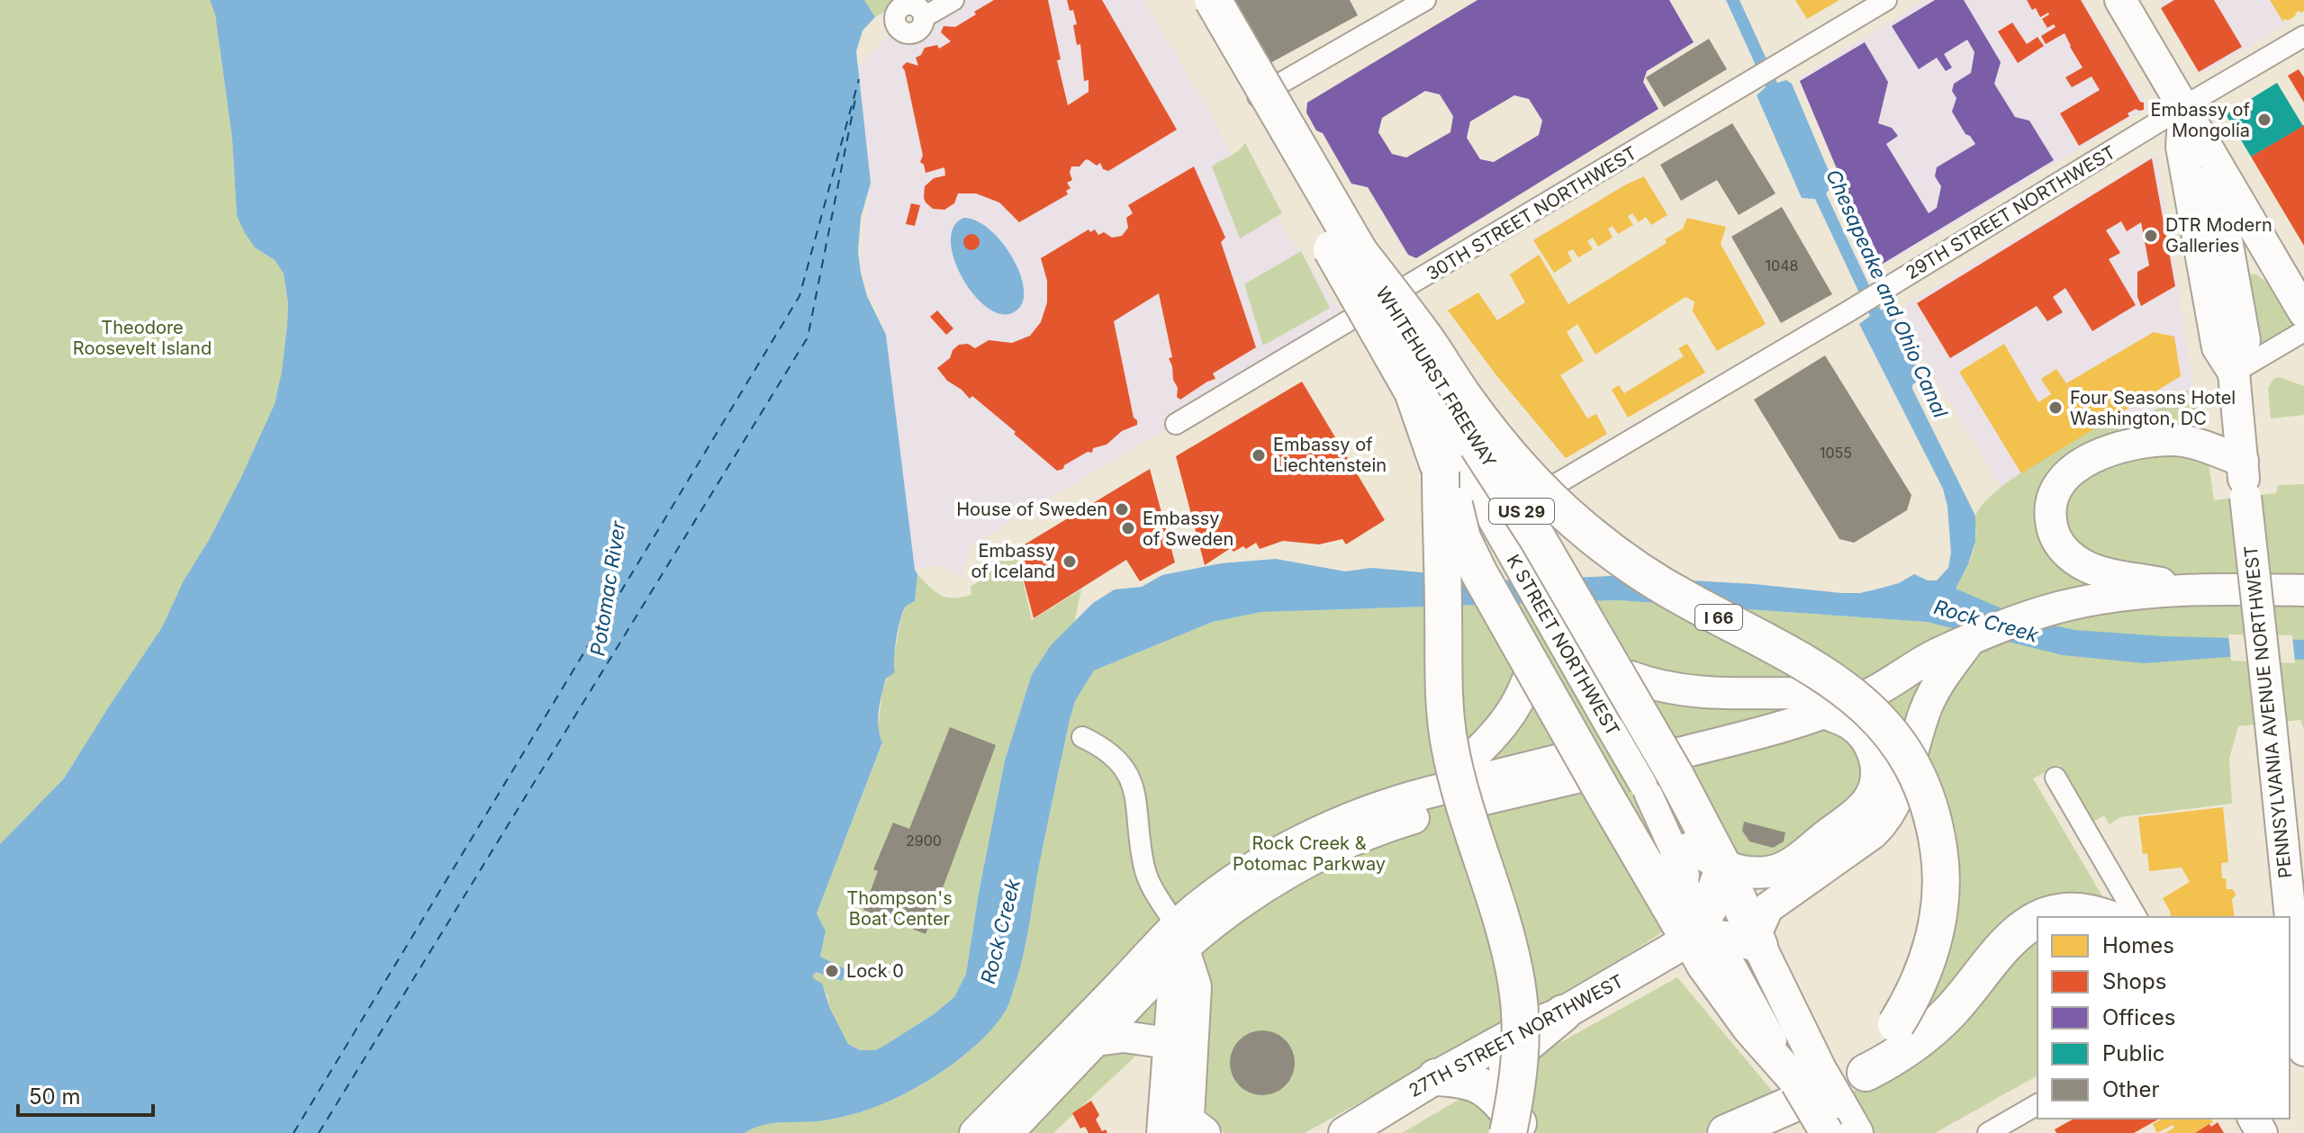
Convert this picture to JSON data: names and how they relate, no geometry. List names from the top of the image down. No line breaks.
{"streets":{"highway":["WHITEHURST FREEWAY","US 29","I 66","27TH STREET NORTHWEST"],"main road":["K STREET NORTHWEST","PENNSYLVANIA AVENUE NORTHWEST"],"street":["29TH STREET NORTHWEST","30TH STREET NORTHWEST"]},"crossings":[["29TH STREET NORTHWEST","K STREET NORTHWEST"],["29TH STREET NORTHWEST","PENNSYLVANIA AVENUE NORTHWEST"],["30TH STREET NORTHWEST","K STREET NORTHWEST"],["WHITEHURST FREEWAY","US 29"],["WHITEHURST FREEWAY","I 66"],["WHITEHURST FREEWAY","K STREET NORTHWEST"],["WHITEHURST FREEWAY","27TH STREET NORTHWEST"],["US 29","27TH STREET NORTHWEST"]],"water":["Chesapeake and Ohio Canal","Potomac River","Rock Creek"],"parks":["Theodore Roosevelt Island","Rock Creek & Potomac Parkway","Thompson's Boat Center"],"places":["Embassy of Mongolia","DTR Modern Galleries","Four Seasons Hotel Washington, DC","Embassy of Liechtenstein","House of Sweden","Embassy of Sweden","Embassy of Iceland","Lock 0"],"house_numbers":["1048","1055","2900"],"legend":["Homes","Shops","Offices","Public","Other"],"scale_bar":"50 m"}
